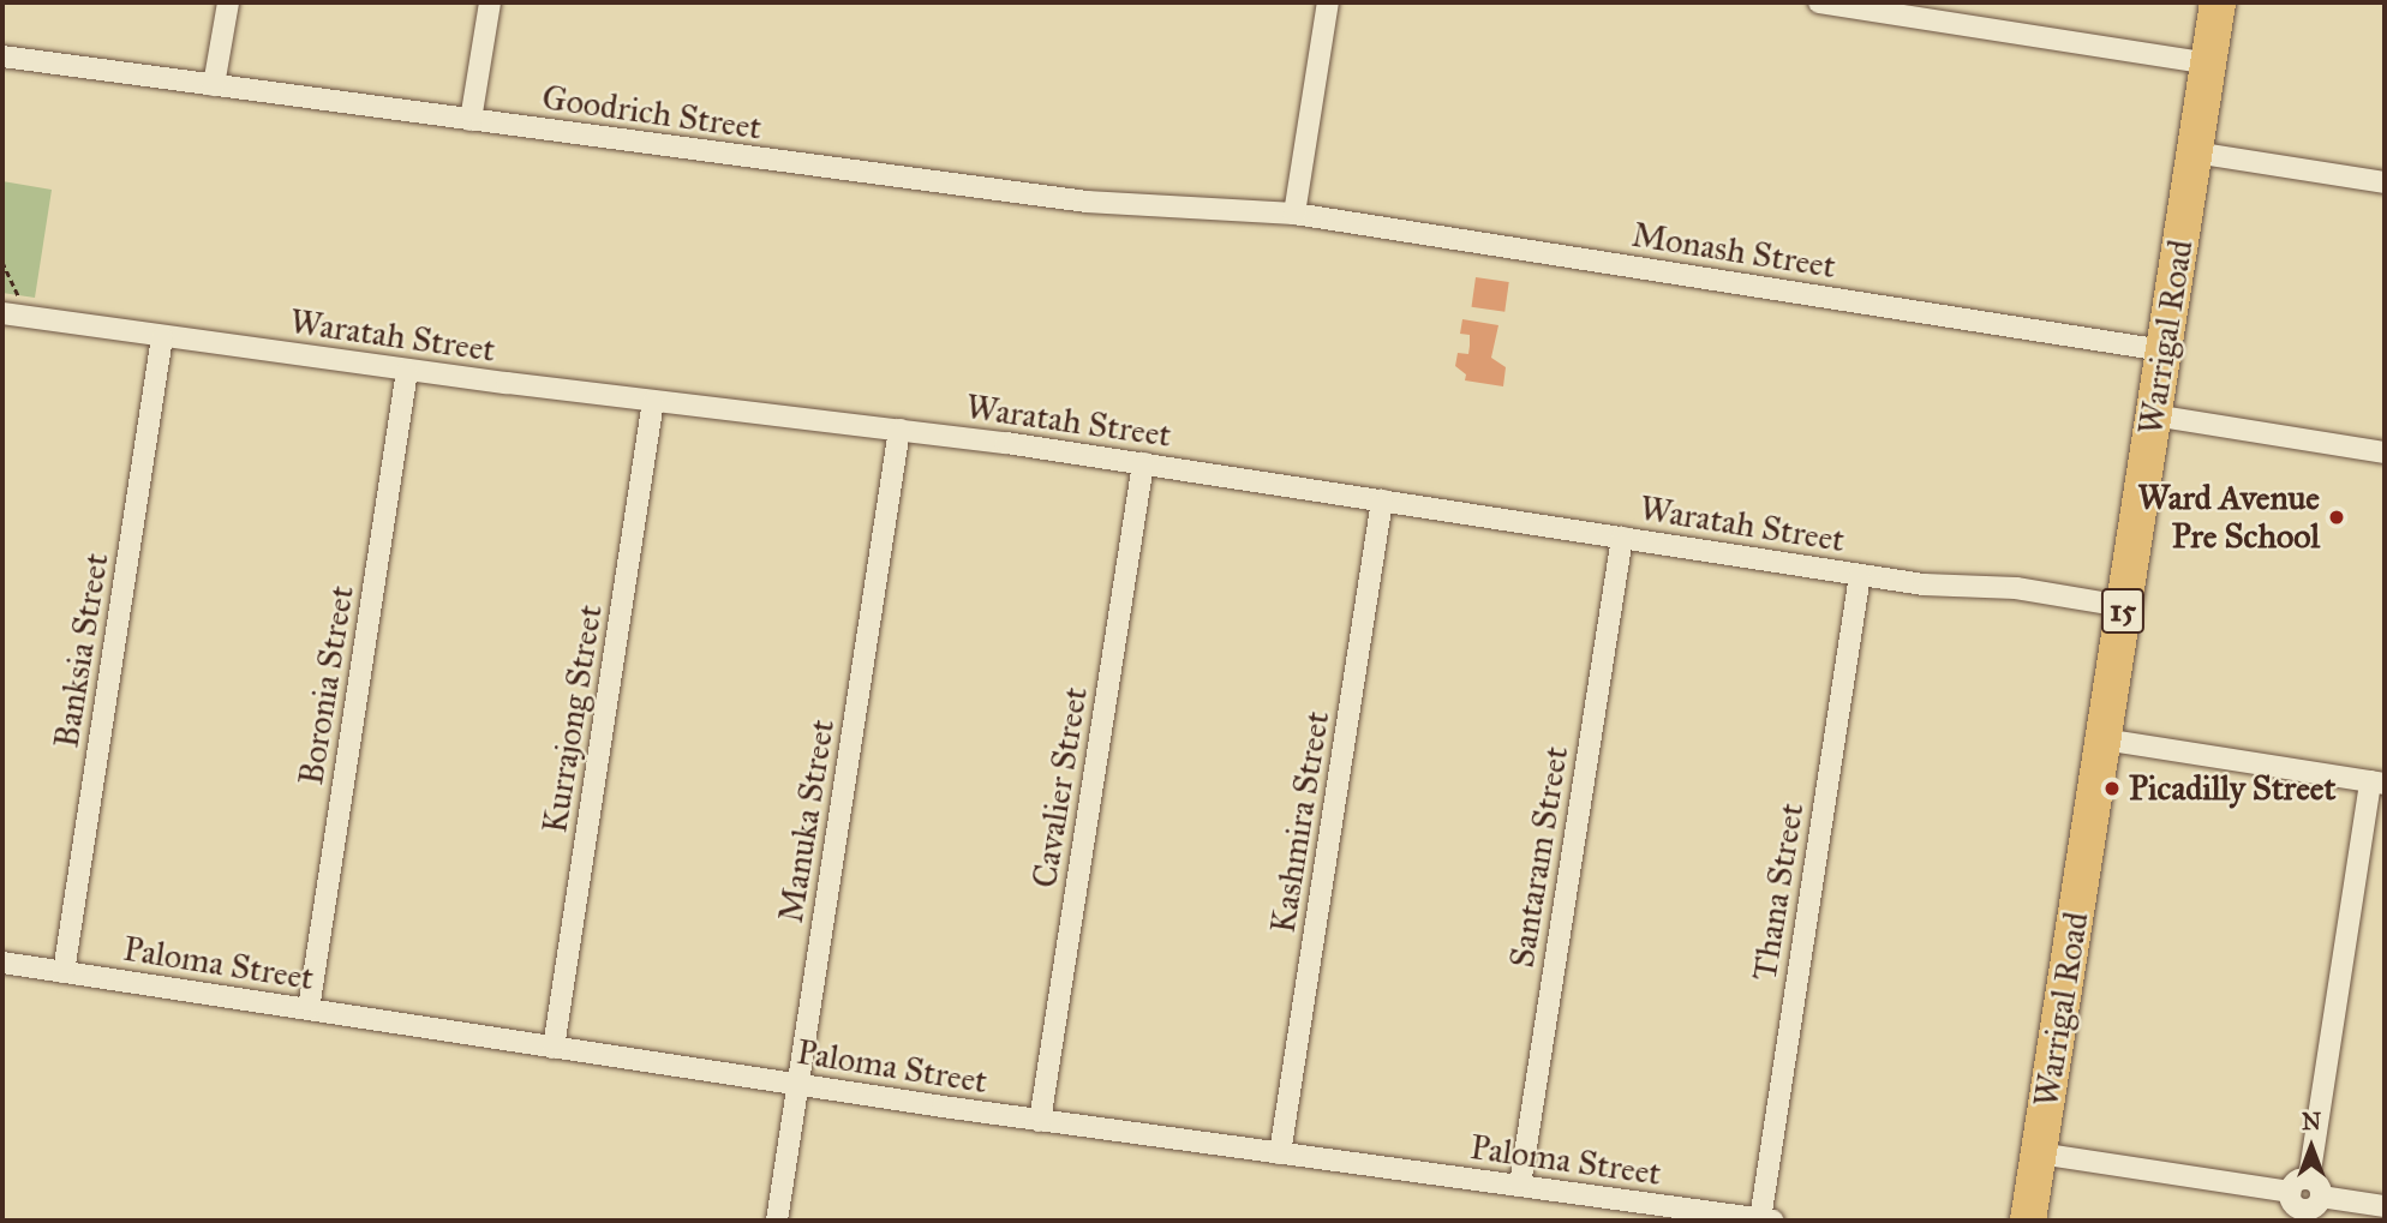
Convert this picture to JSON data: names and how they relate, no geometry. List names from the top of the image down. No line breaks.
{"streets":{"highway":["Warrigal Road","15"],"street":["Goodrich Street","Monash Street","Waratah Street","Banksia Street","Boronia Street","Kurrajong Street","Cavalier Street","Manuka Street","Kashmira Street","Santaram Street","Thana Street","Paloma Street"]},"crossings":[["Goodrich Street","Monash Street"],["Monash Street","Warrigal Road"],["Waratah Street","Warrigal Road"],["Waratah Street","Banksia Street"],["Waratah Street","Boronia Street"],["Waratah Street","Kurrajong Street"],["Waratah Street","Cavalier Street"],["Waratah Street","Manuka Street"],["Waratah Street","Kashmira Street"],["Waratah Street","Santaram Street"],["Waratah Street","Thana Street"],["Banksia Street","Paloma Street"],["Boronia Street","Paloma Street"],["Kurrajong Street","Paloma Street"],["Cavalier Street","Paloma Street"],["Manuka Street","Paloma Street"],["Kashmira Street","Paloma Street"],["Santaram Street","Paloma Street"],["Thana Street","Paloma Street"]],"places":["Ward Avenue Pre School","Picadilly Street"],"north":"top"}
